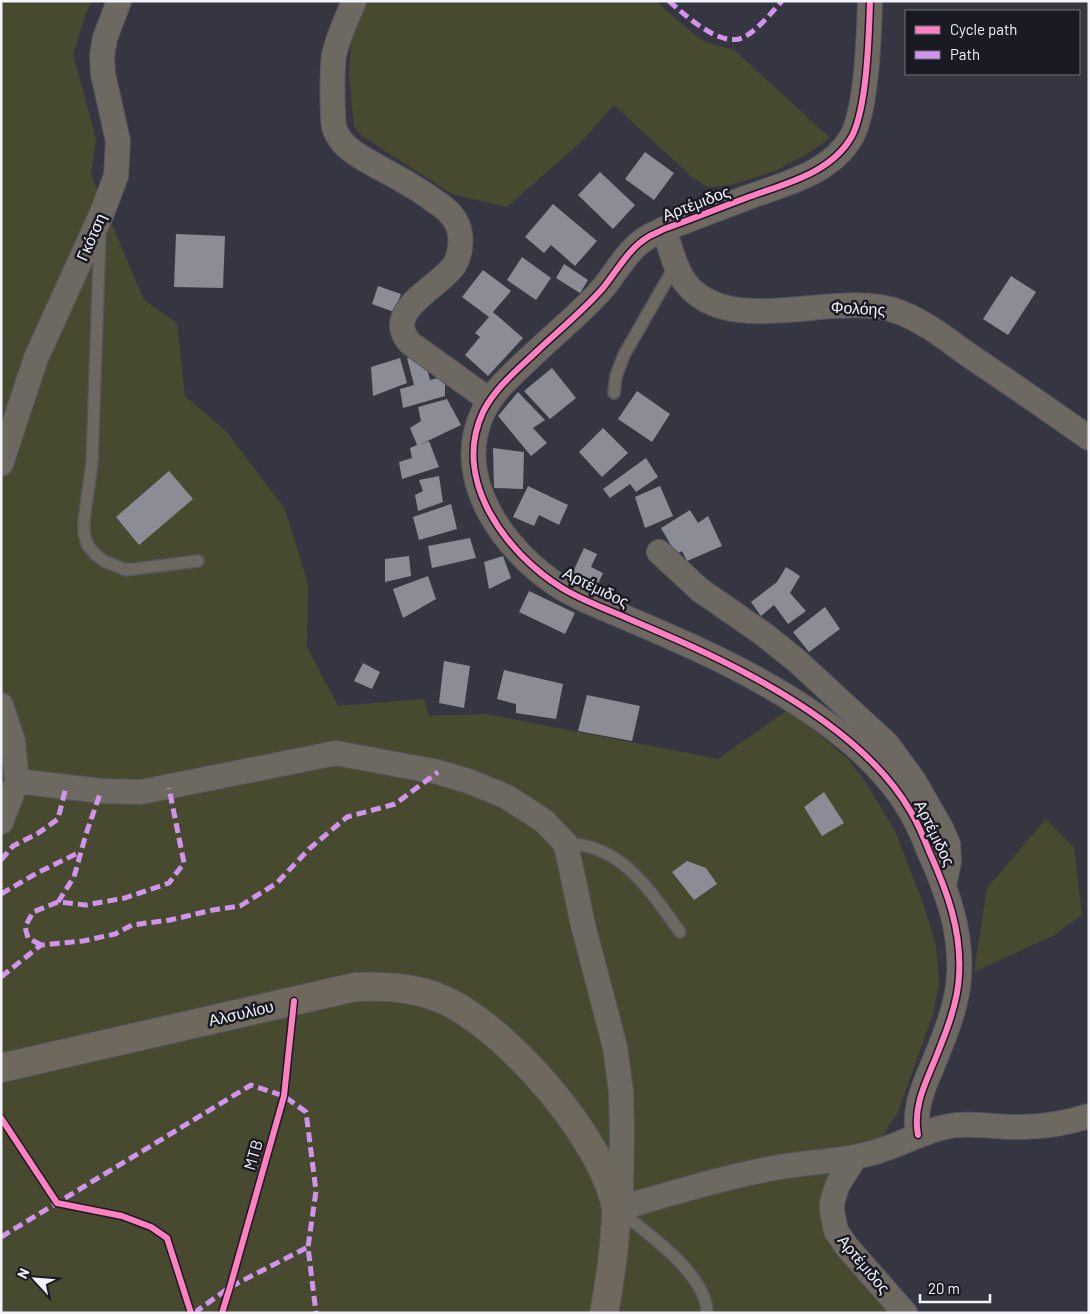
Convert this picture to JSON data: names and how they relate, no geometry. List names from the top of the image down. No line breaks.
{"streets":{"street":["Αρτέμιδος","Γκότση","Φολόης","Αλσυλίου"],"cycle path":["MTB"]},"crossings":[["Αρτέμιδος","Φολόης"]],"legend":["Cycle path","Path"],"scale_bar":"20 m","north":"top left"}
